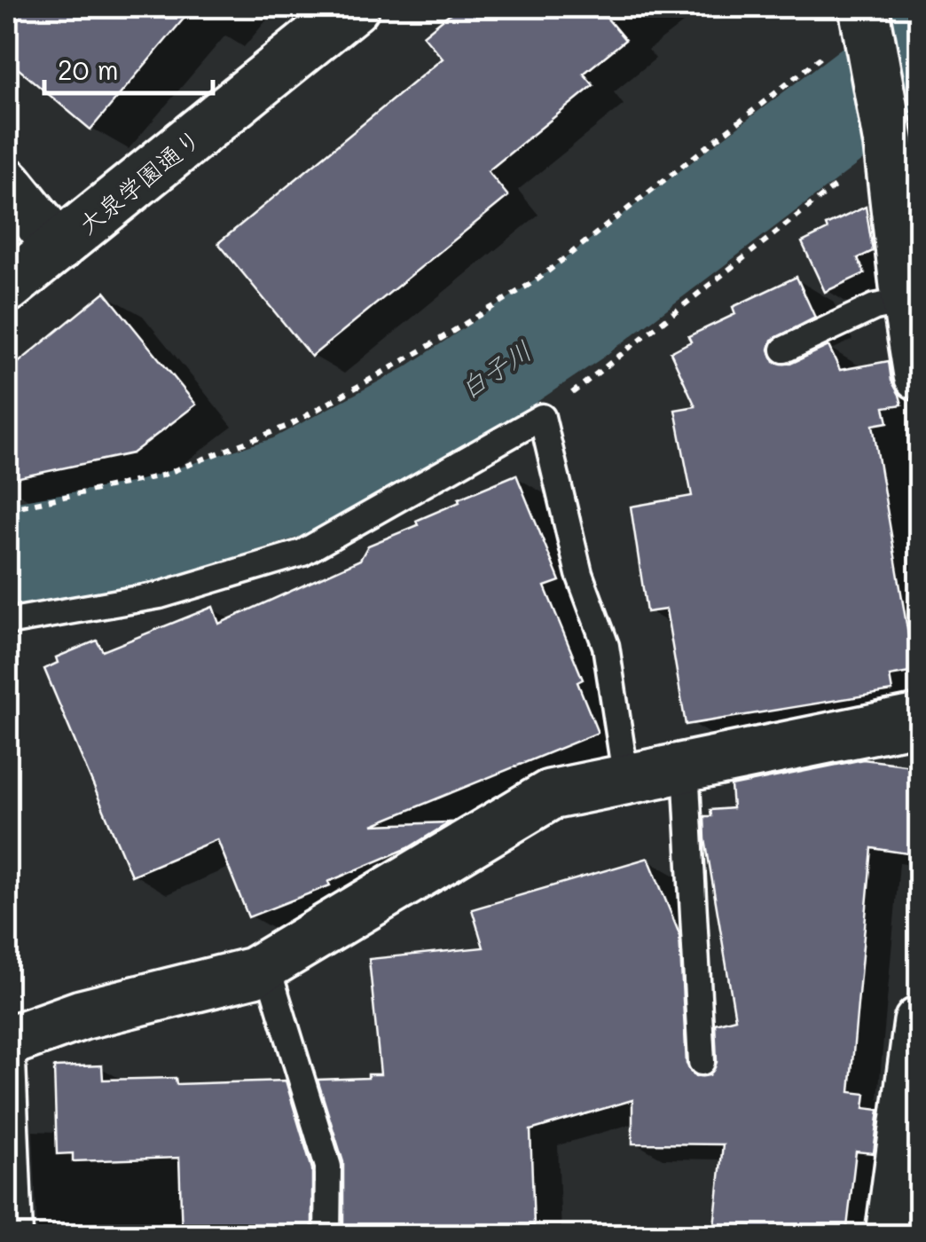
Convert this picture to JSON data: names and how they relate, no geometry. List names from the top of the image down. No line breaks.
{"streets":{"street":["大泉学園通り"]},"water":["白子川"],"scale_bar":"20 m"}
